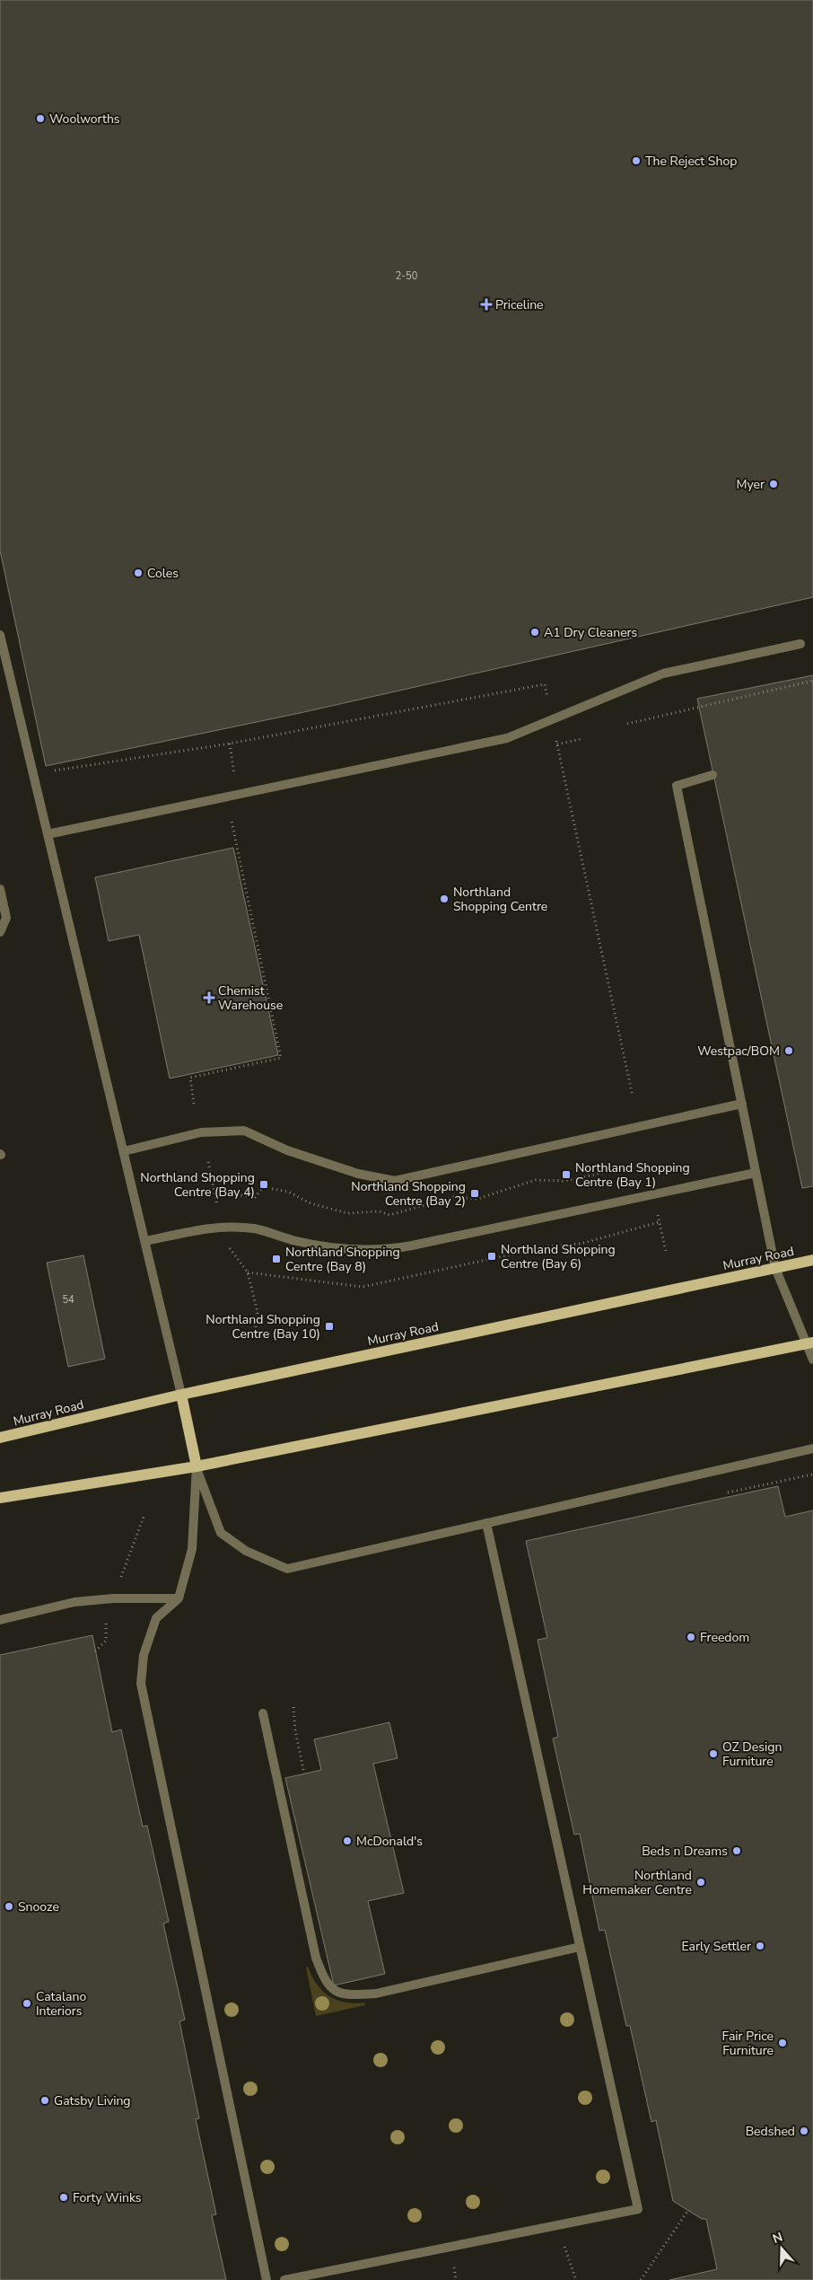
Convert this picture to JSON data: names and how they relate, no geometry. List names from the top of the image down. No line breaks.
{"streets":{"main road":["Murray Road"]},"places":{"other":["Woolworths","The Reject Shop","Myer","Coles","A1 Dry Cleaners","Northland Shopping Centre","Westpac/BOM","Freedom","OZ Design Furniture","McDonald's","Beds n Dreams","Northland Homemaker Centre","Snooze","Early Settler","Catalano Interiors","Fair Price Furniture","Gatsby Living","Bedshed","Forty Winks"],"health":["Priceline","Chemist Warehouse"],"transit":["Northland Shopping Centre (Bay 1)","Northland Shopping Centre (Bay 4)","Northland Shopping Centre (Bay 2)","Northland Shopping Centre (Bay 6)","Northland Shopping Centre (Bay 8)","Northland Shopping Centre (Bay 10)"]},"house_numbers":["2-50","54"],"north":"top"}
